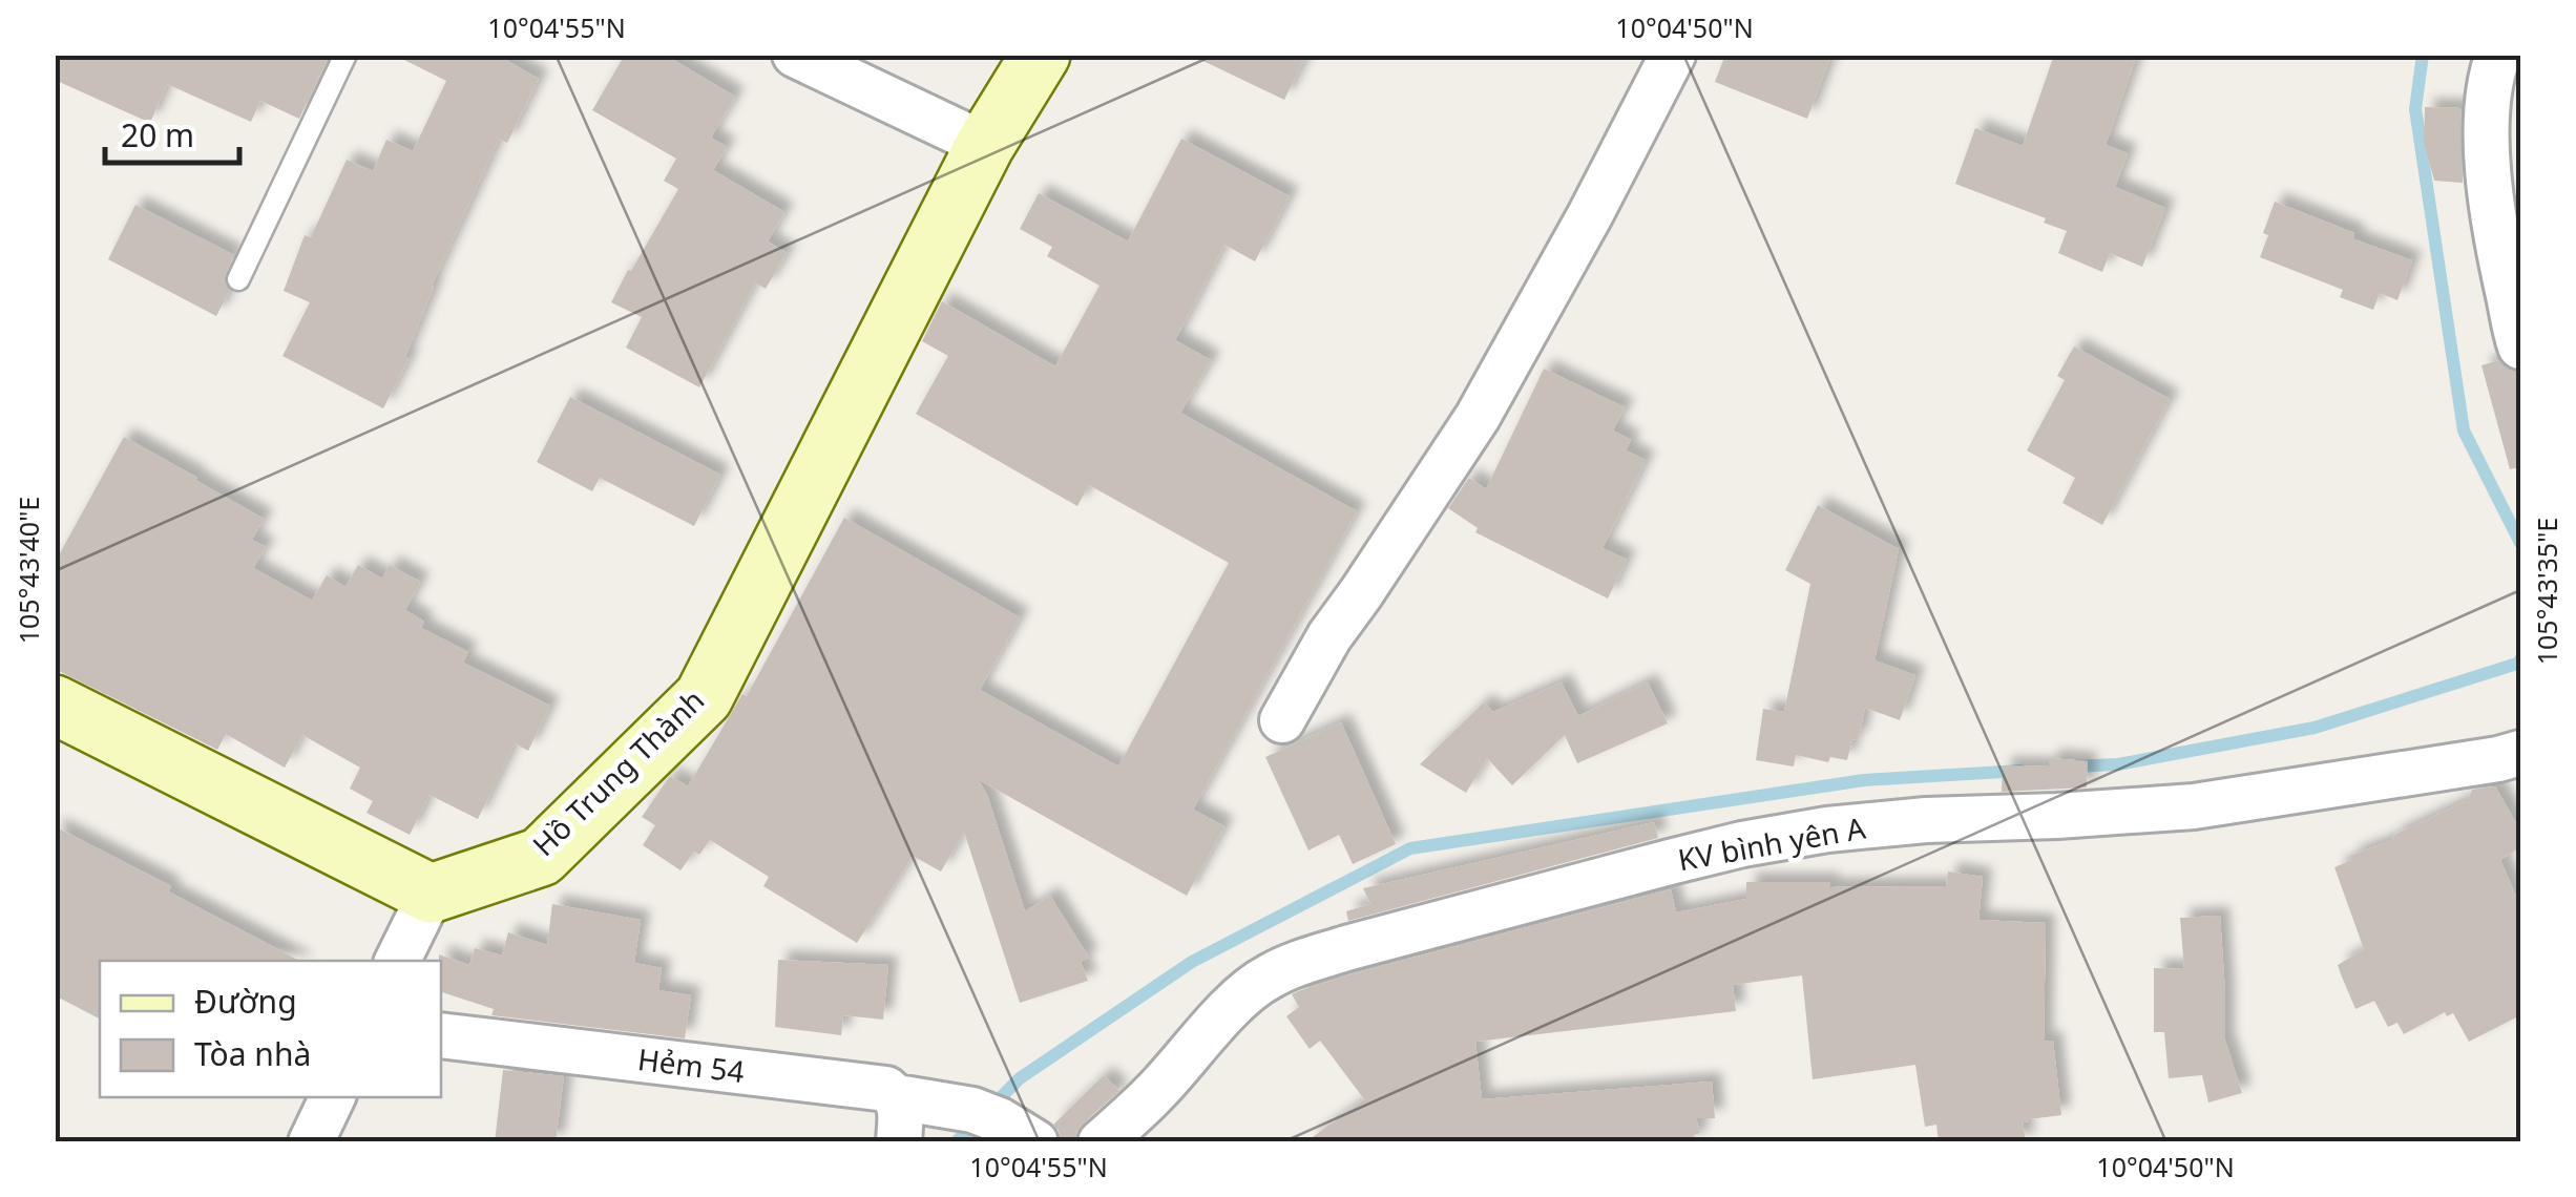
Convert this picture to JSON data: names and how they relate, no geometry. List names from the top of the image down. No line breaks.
{"streets":{"street":["Hồ Trung Thành","KV bình yên A","Hẻm 54"]},"legend":["Đường","Tòa nhà"],"scale_bar":"20 m","coordinates":["10°04'55\"N","10°04'50\"N","105°43'40\"E","105°43'35\"E"]}
